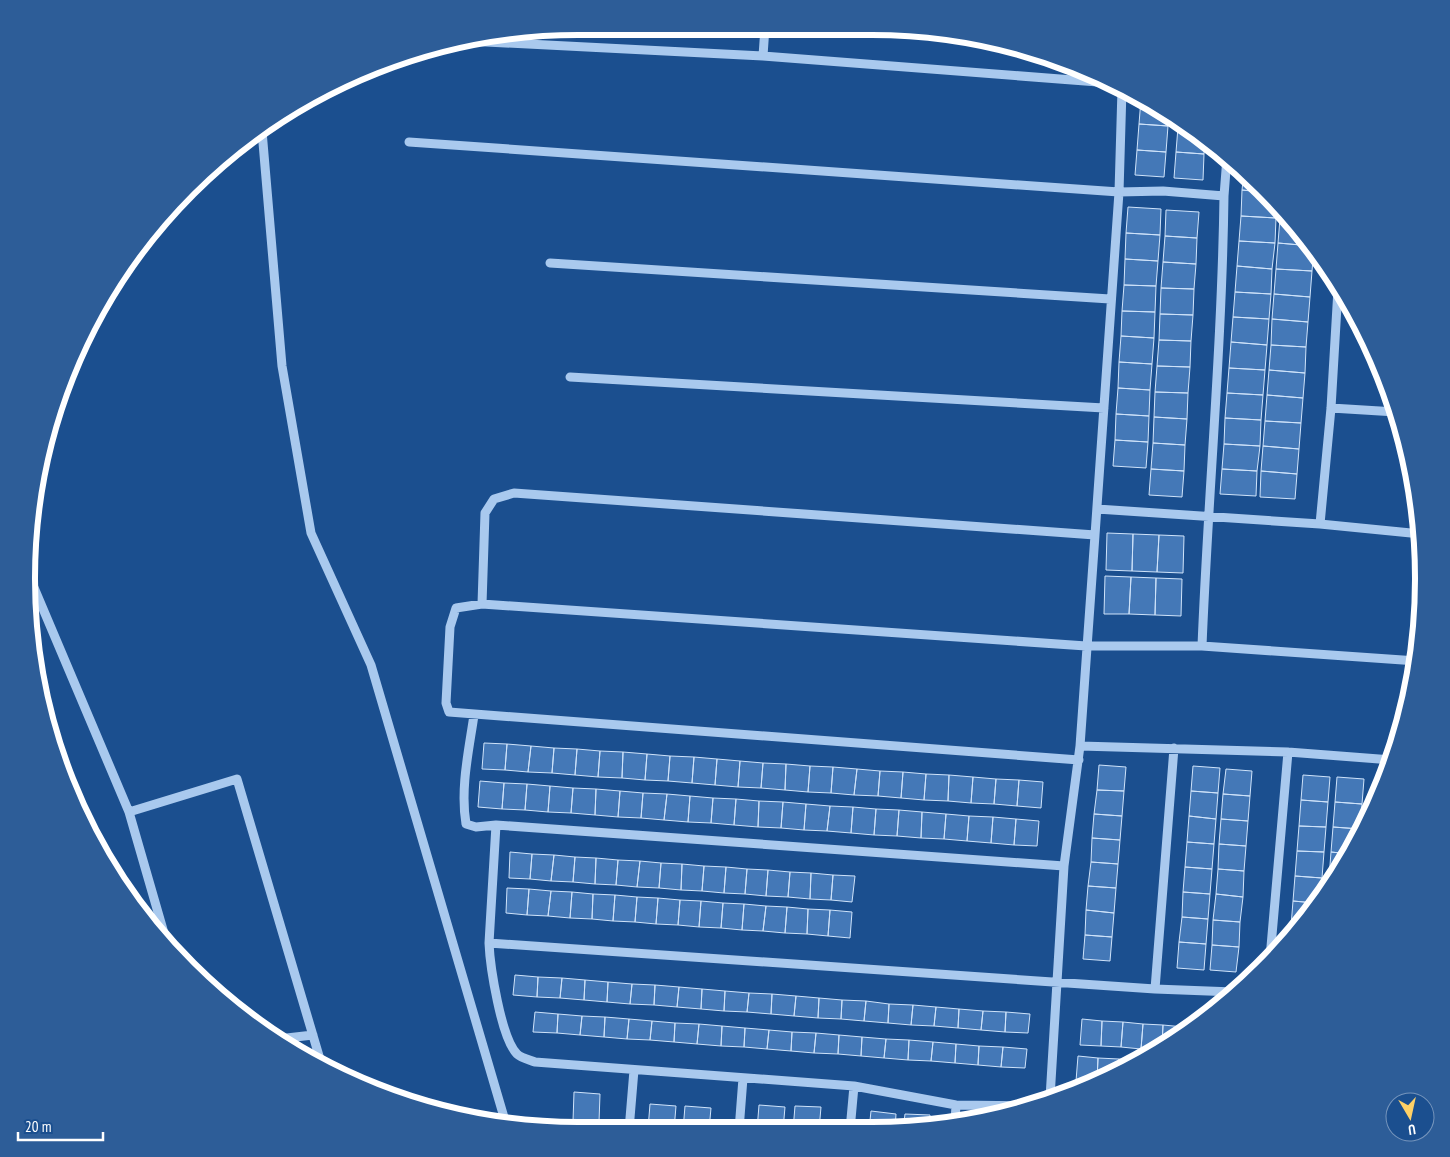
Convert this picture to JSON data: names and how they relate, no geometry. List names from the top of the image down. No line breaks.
{"scale_bar":"20 m","north":"bottom"}
